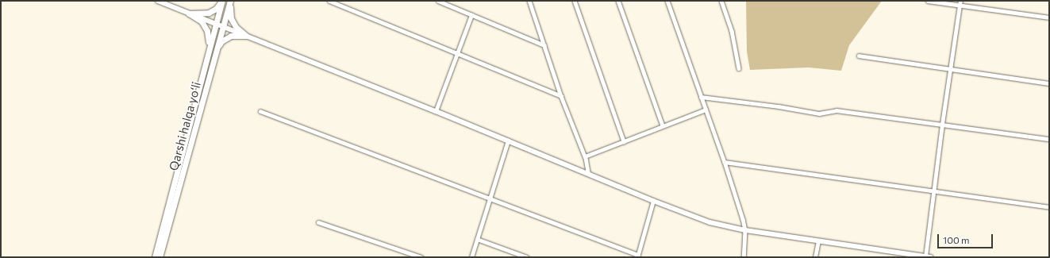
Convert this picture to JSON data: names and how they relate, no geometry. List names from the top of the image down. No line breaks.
{"streets":{"highway":["Qarshi halqa yoʻli"]},"scale_bar":"100 m"}
